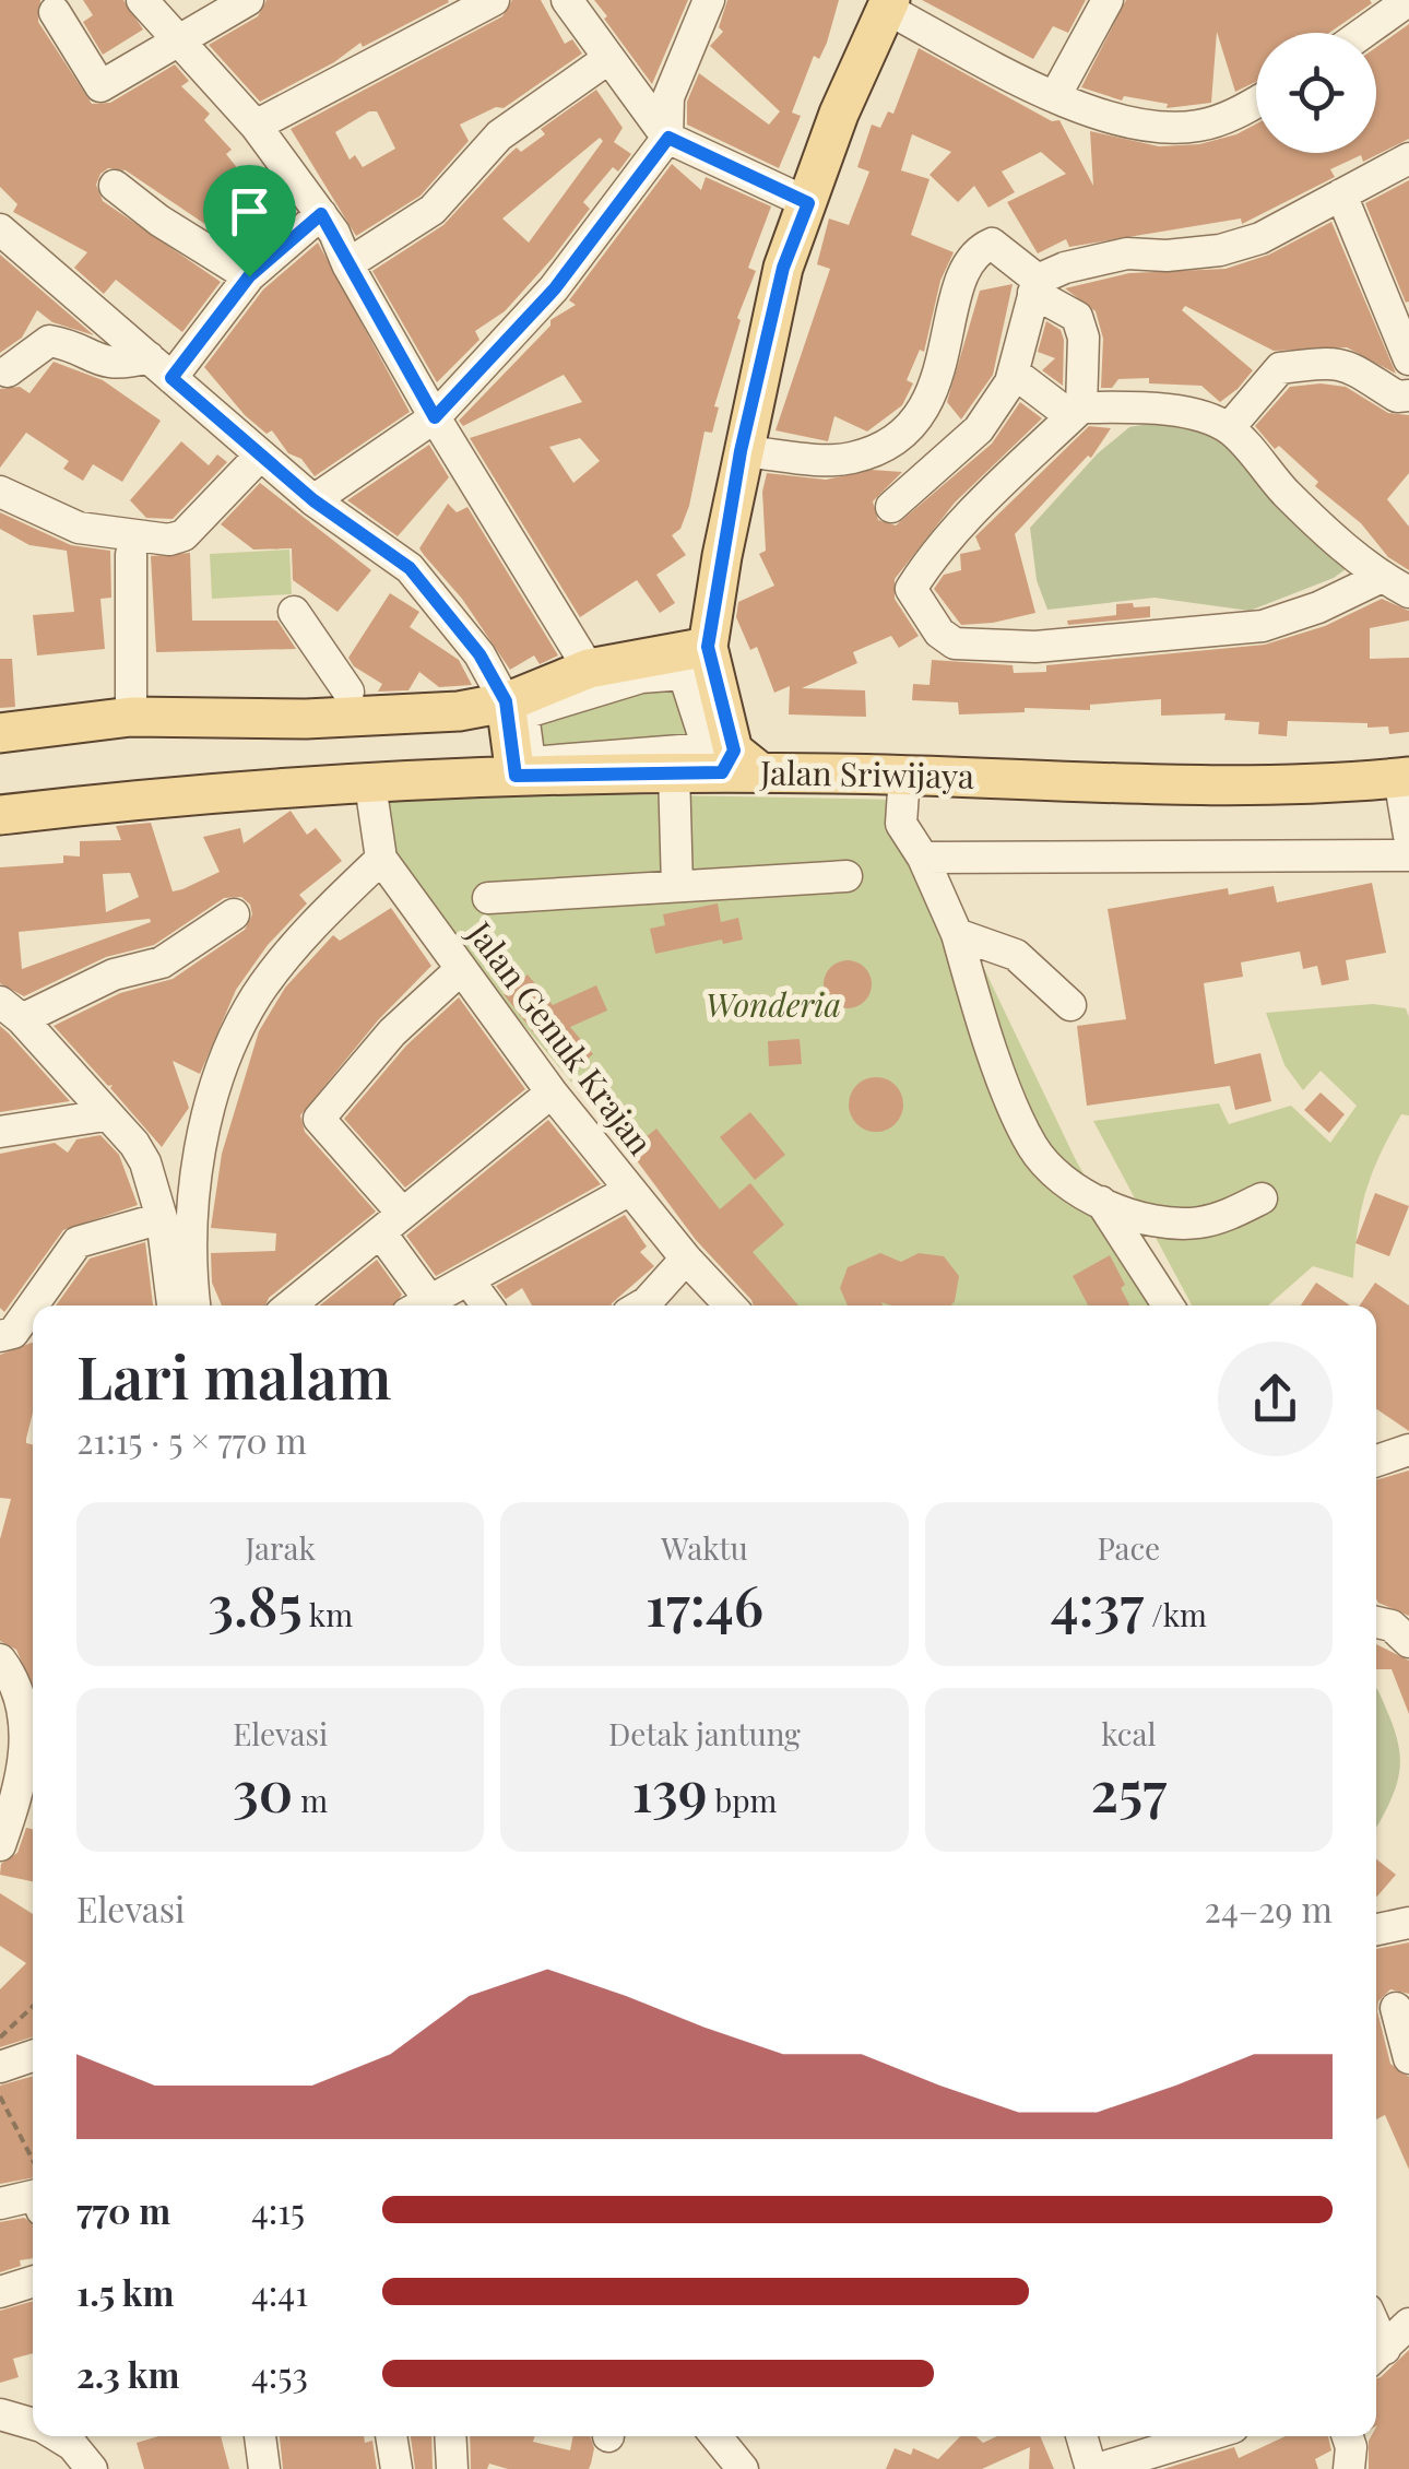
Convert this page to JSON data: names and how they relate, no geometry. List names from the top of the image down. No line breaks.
{"streets":{"main road":["Jalan Sriwijaya"],"street":["Jalan Genuk Krajan"]},"crossings":[["Jalan Sriwijaya","Jalan Genuk Krajan"]],"parks":["Wonderia"],"page":{"heading":["Lari malam","21:15 · 5 × 770 m"],"stats":[["Jarak","3.85 km"],["Waktu","17:46"],["Pace","4:37 /km"],["Elevasi","30 m"],["Detak jantung","139 bpm"],["kcal","257"]],"chart":["Elevasi","24–29 m"],"list":[{"name":"770 m","note":"4:15"},{"name":"1.5 km","note":"4:41"},{"name":"2.3 km","note":"4:53"}]}}
